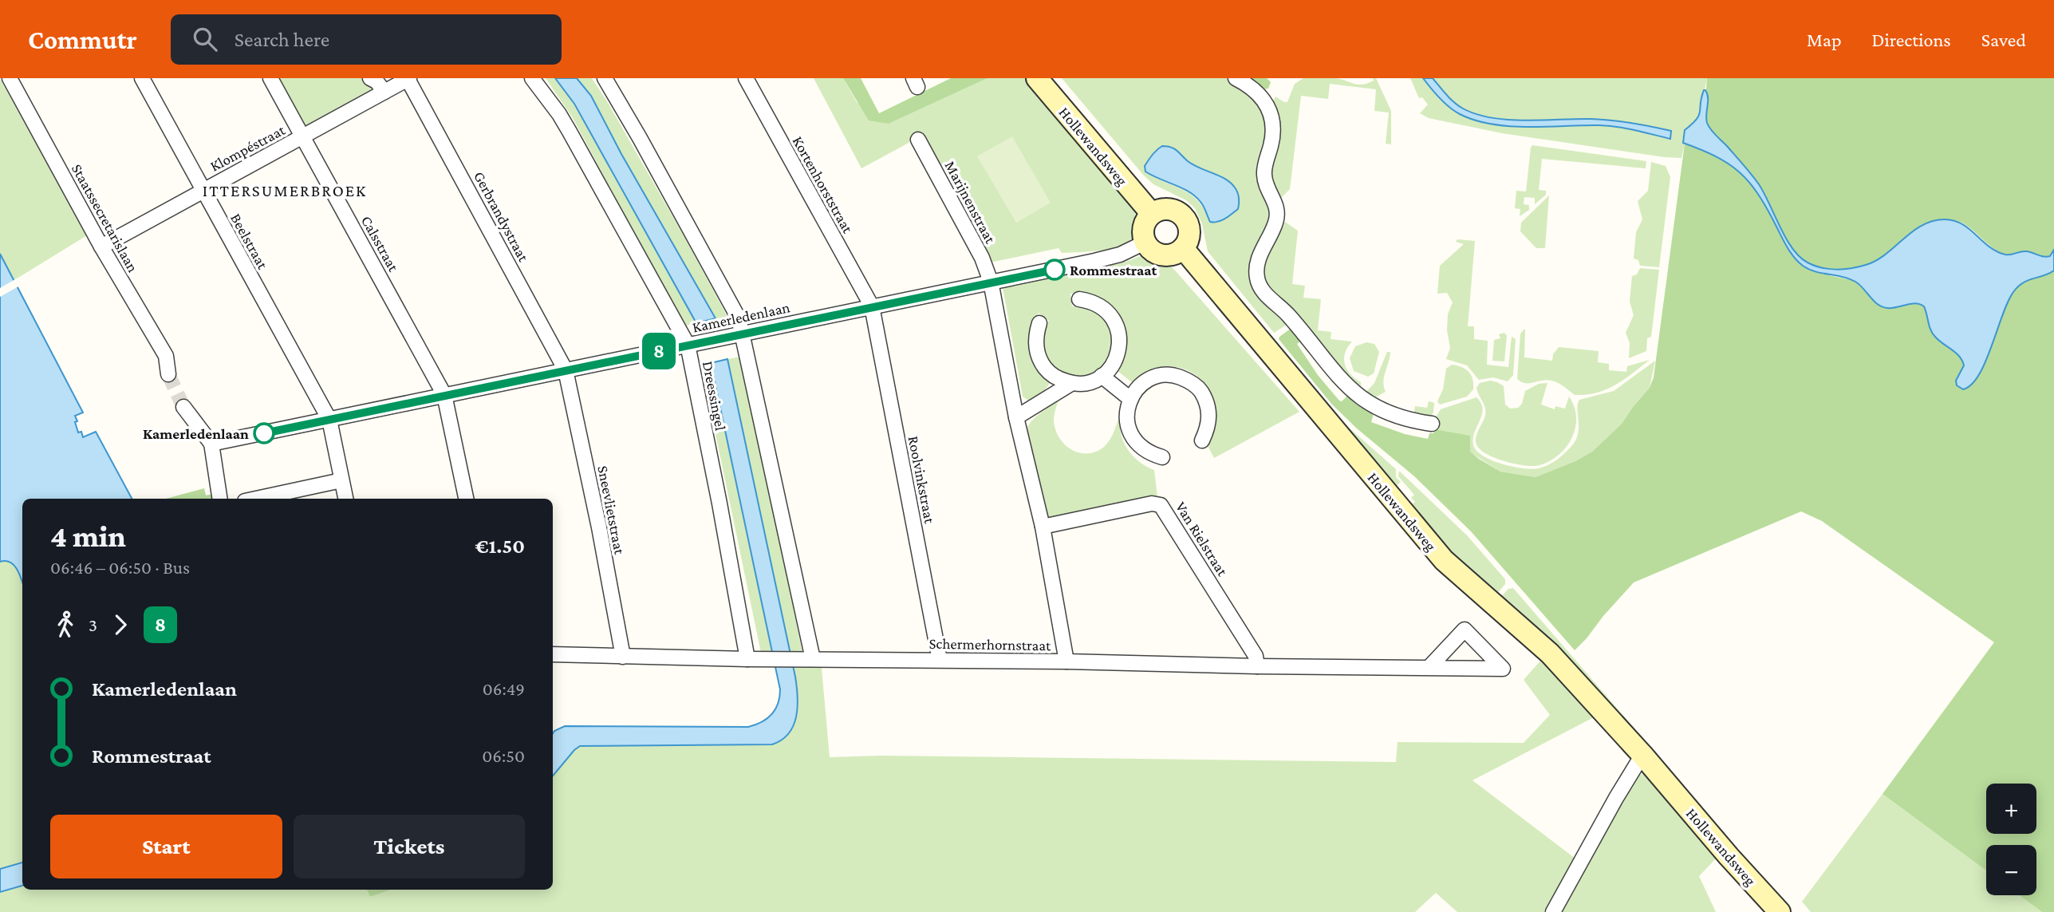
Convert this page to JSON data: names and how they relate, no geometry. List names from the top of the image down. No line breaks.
{"streets":{"main road":["Hollewandsweg"],"street":["Klompéstraat","Kortenhorststraat","Marijnenstraat","Gerbrandystraat","Staatssecretarislaan","Beelstraat","Calsstraat","Kamerledenlaan","Dreessingel","Roolvinkstraat","Sneevlietstraat","Van Rielstraat","Schermerhornstraat"]},"crossings":[["Hollewandsweg","Kamerledenlaan"],["Klompéstraat","Gerbrandystraat"],["Klompéstraat","Staatssecretarislaan"],["Klompéstraat","Beelstraat"],["Klompéstraat","Calsstraat"],["Kortenhorststraat","Kamerledenlaan"],["Kortenhorststraat","Roolvinkstraat"],["Marijnenstraat","Kamerledenlaan"],["Gerbrandystraat","Kamerledenlaan"],["Gerbrandystraat","Sneevlietstraat"],["Beelstraat","Kamerledenlaan"],["Calsstraat","Kamerledenlaan"],["Kamerledenlaan","Dreessingel"],["Kamerledenlaan","Roolvinkstraat"],["Kamerledenlaan","Sneevlietstraat"],["Dreessingel","Schermerhornstraat"],["Roolvinkstraat","Schermerhornstraat"],["Sneevlietstraat","Schermerhornstraat"],["Van Rielstraat","Schermerhornstraat"]],"districts":["ITTERSUMERBROEK"],"places":["Rommestraat","Kamerledenlaan"],"lines":["bus line 8"],"page":{"header":"Commutr","search":"Search here","nav":["Map","Directions","Saved"],"on_map":"8","heading":["4 min","06:46 – 06:50 · Bus","€1.50"],"legs":["3","8"],"list":[{"name":"Kamerledenlaan","value":"06:49"},{"name":"Rommestraat","value":"06:50"}],"map_buttons":["+","−"],"buttons":["Start","Tickets"]}}
